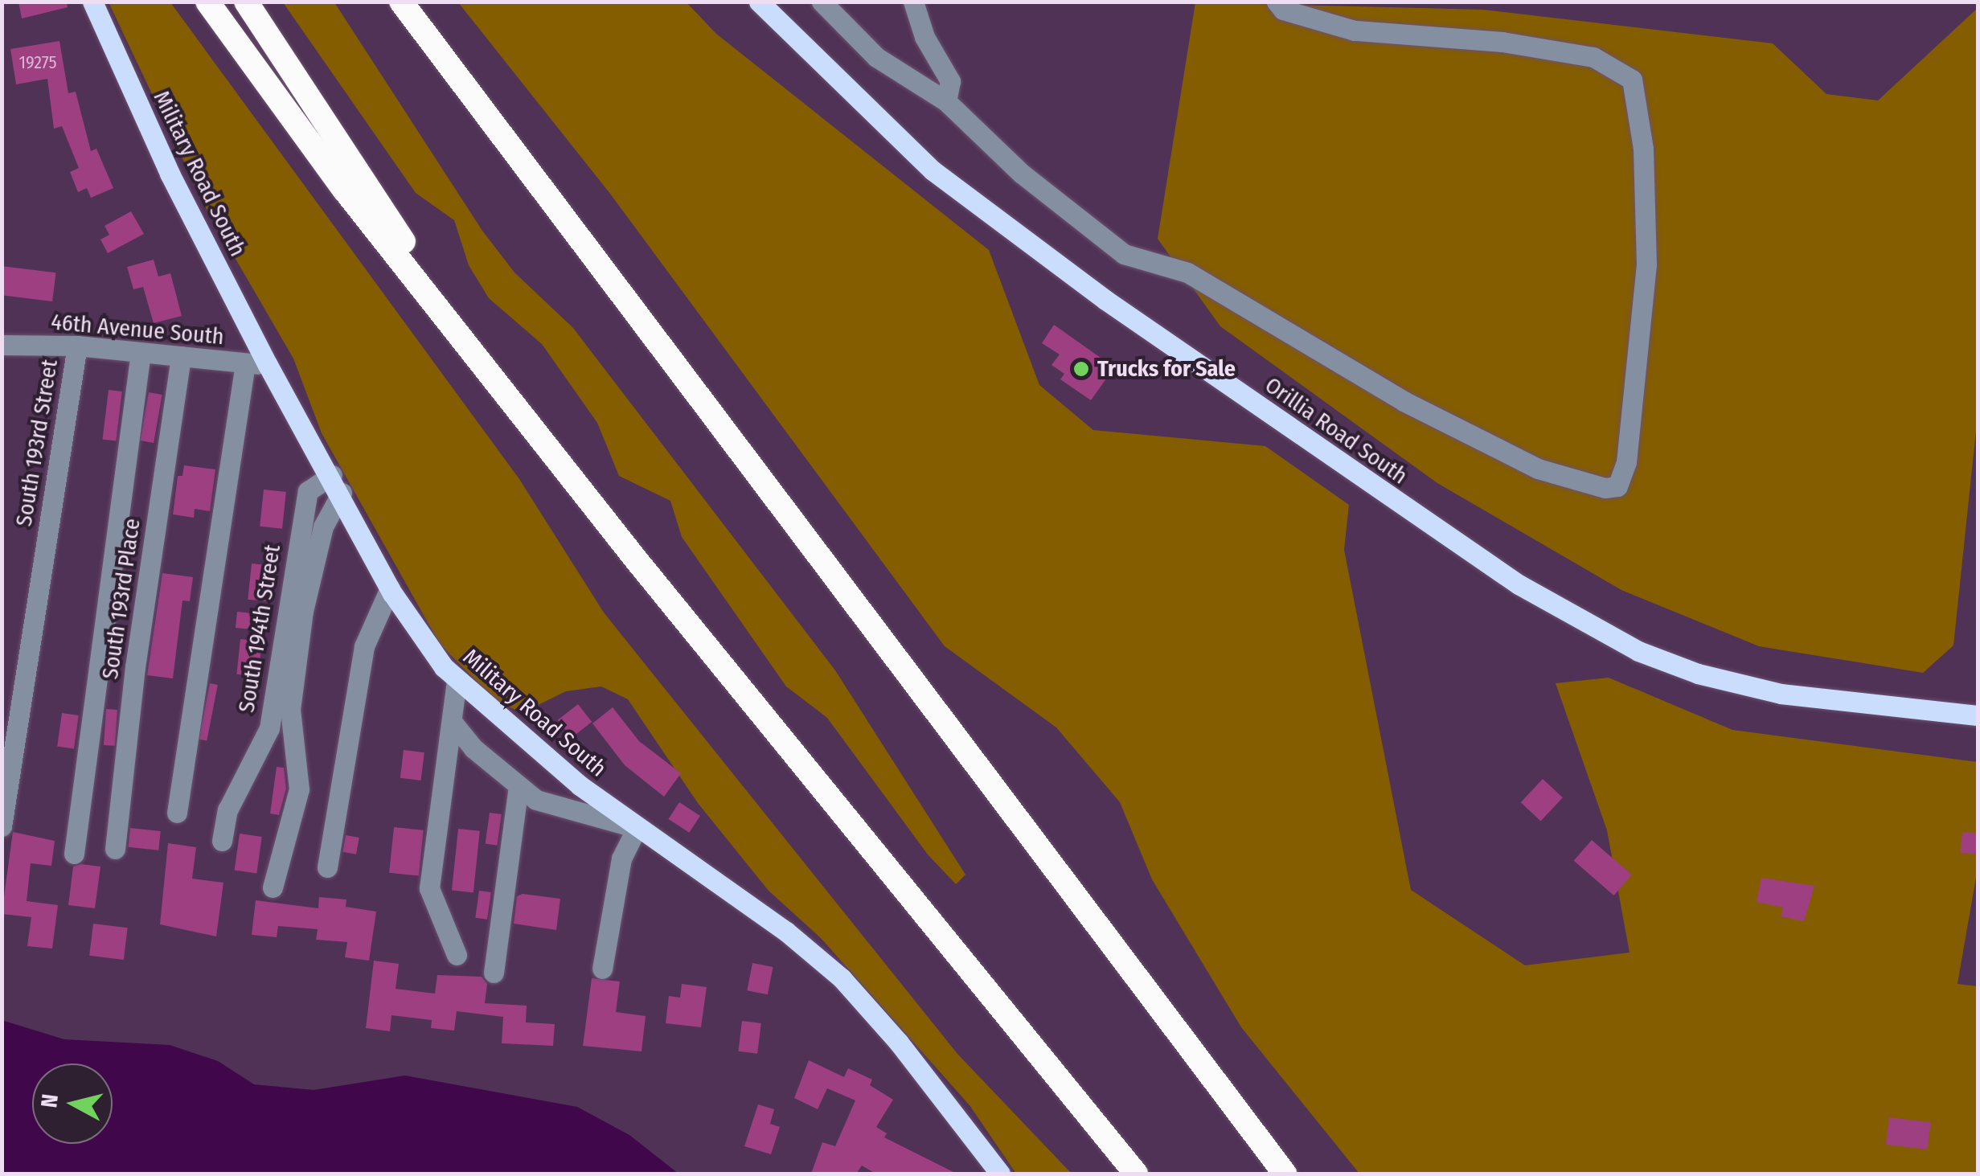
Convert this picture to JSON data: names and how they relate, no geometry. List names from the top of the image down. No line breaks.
{"streets":{"main road":["Military Road South","Orillia Road South"],"street":["46th Avenue South","South 193rd Street","South 193rd Place","South 194th Street"]},"crossings":[["Military Road South","46th Avenue South"],["Military Road South","South 194th Street"],["46th Avenue South","South 193rd Street"],["46th Avenue South","South 193rd Place"]],"places":["Trucks for Sale"],"house_numbers":["19275"],"north":"left"}
